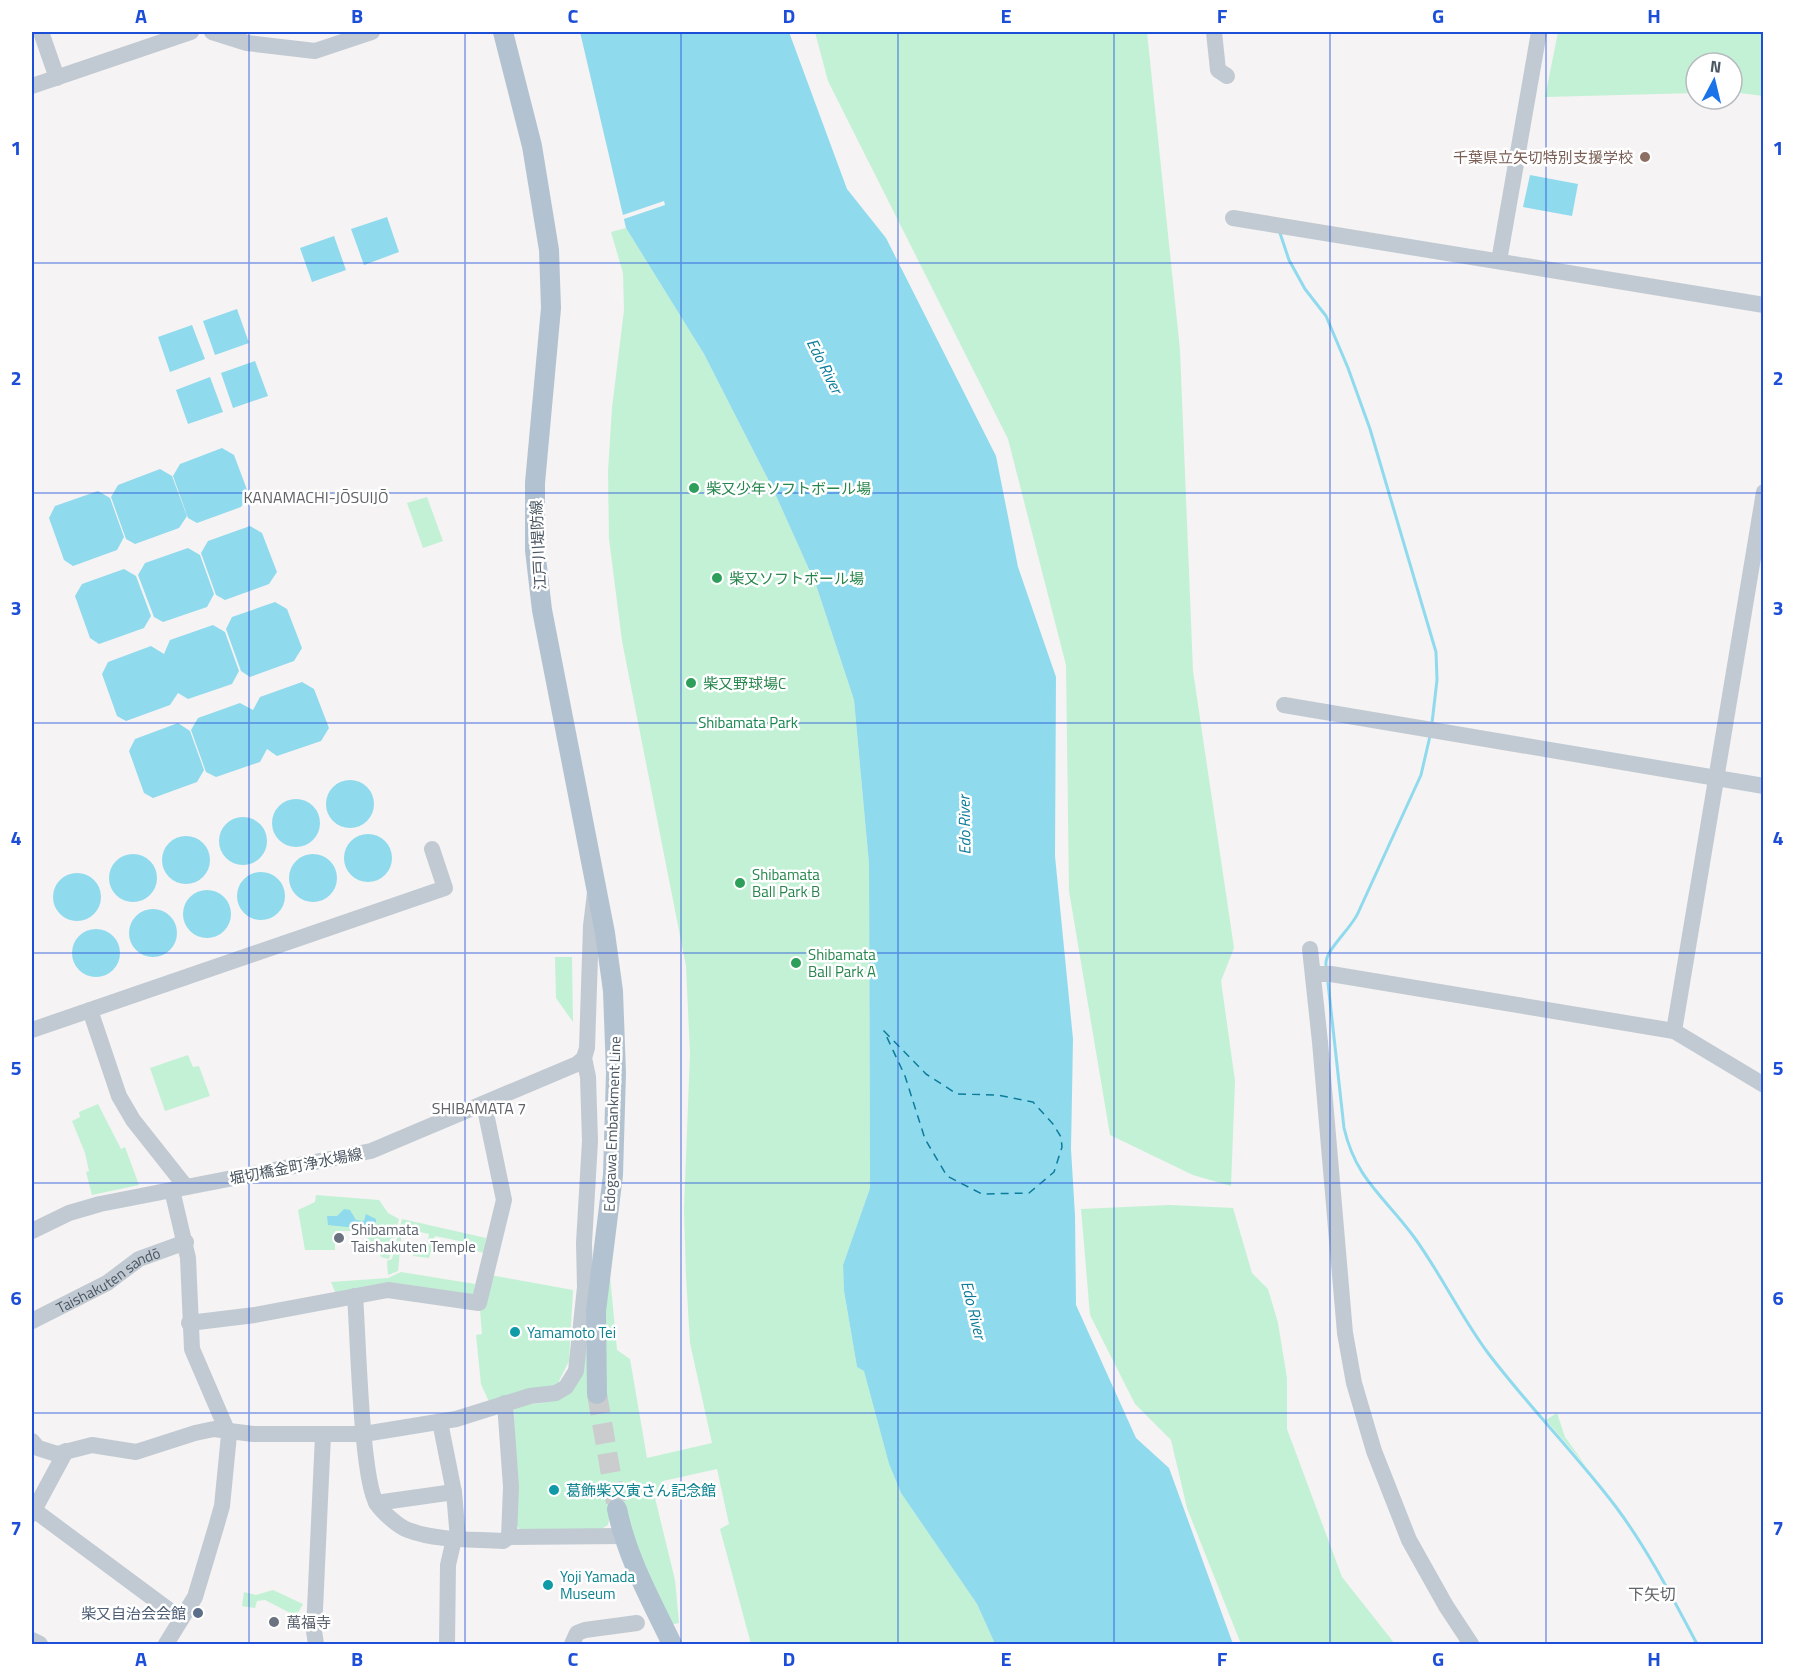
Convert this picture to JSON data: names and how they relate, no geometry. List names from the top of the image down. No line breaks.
{"streets":{"main road":["江戸川堤防線","Edogawa Embankment Line"],"street":["堀切橋金町浄水場線","Taishakuten sandō"]},"crossings":[["江戸川堤防線","Edogawa Embankment Line"],["江戸川堤防線","堀切橋金町浄水場線"]],"districts":["KANAMACHI-JŌSUIJŌ","SHIBAMATA 7","下矢切"],"water":["Edo River"],"parks":["Shibamata Park"],"places":["千葉県立矢切特別支援学校","柴又少年ソフトボール場","柴又ソフトボール場","柴又野球場C","Shibamata Ball Park B","Shibamata Ball Park A","Shibamata Taishakuten Temple","Yamamoto Tei","葛飾柴又寅さん記念館","Yoji Yamada Museum","柴又自治会会館","萬福寺"],"north":"top","grid":{"columns":["A","B","C","D","E","F","G","H"],"rows":["1","2","3","4","5","6","7"]}}
